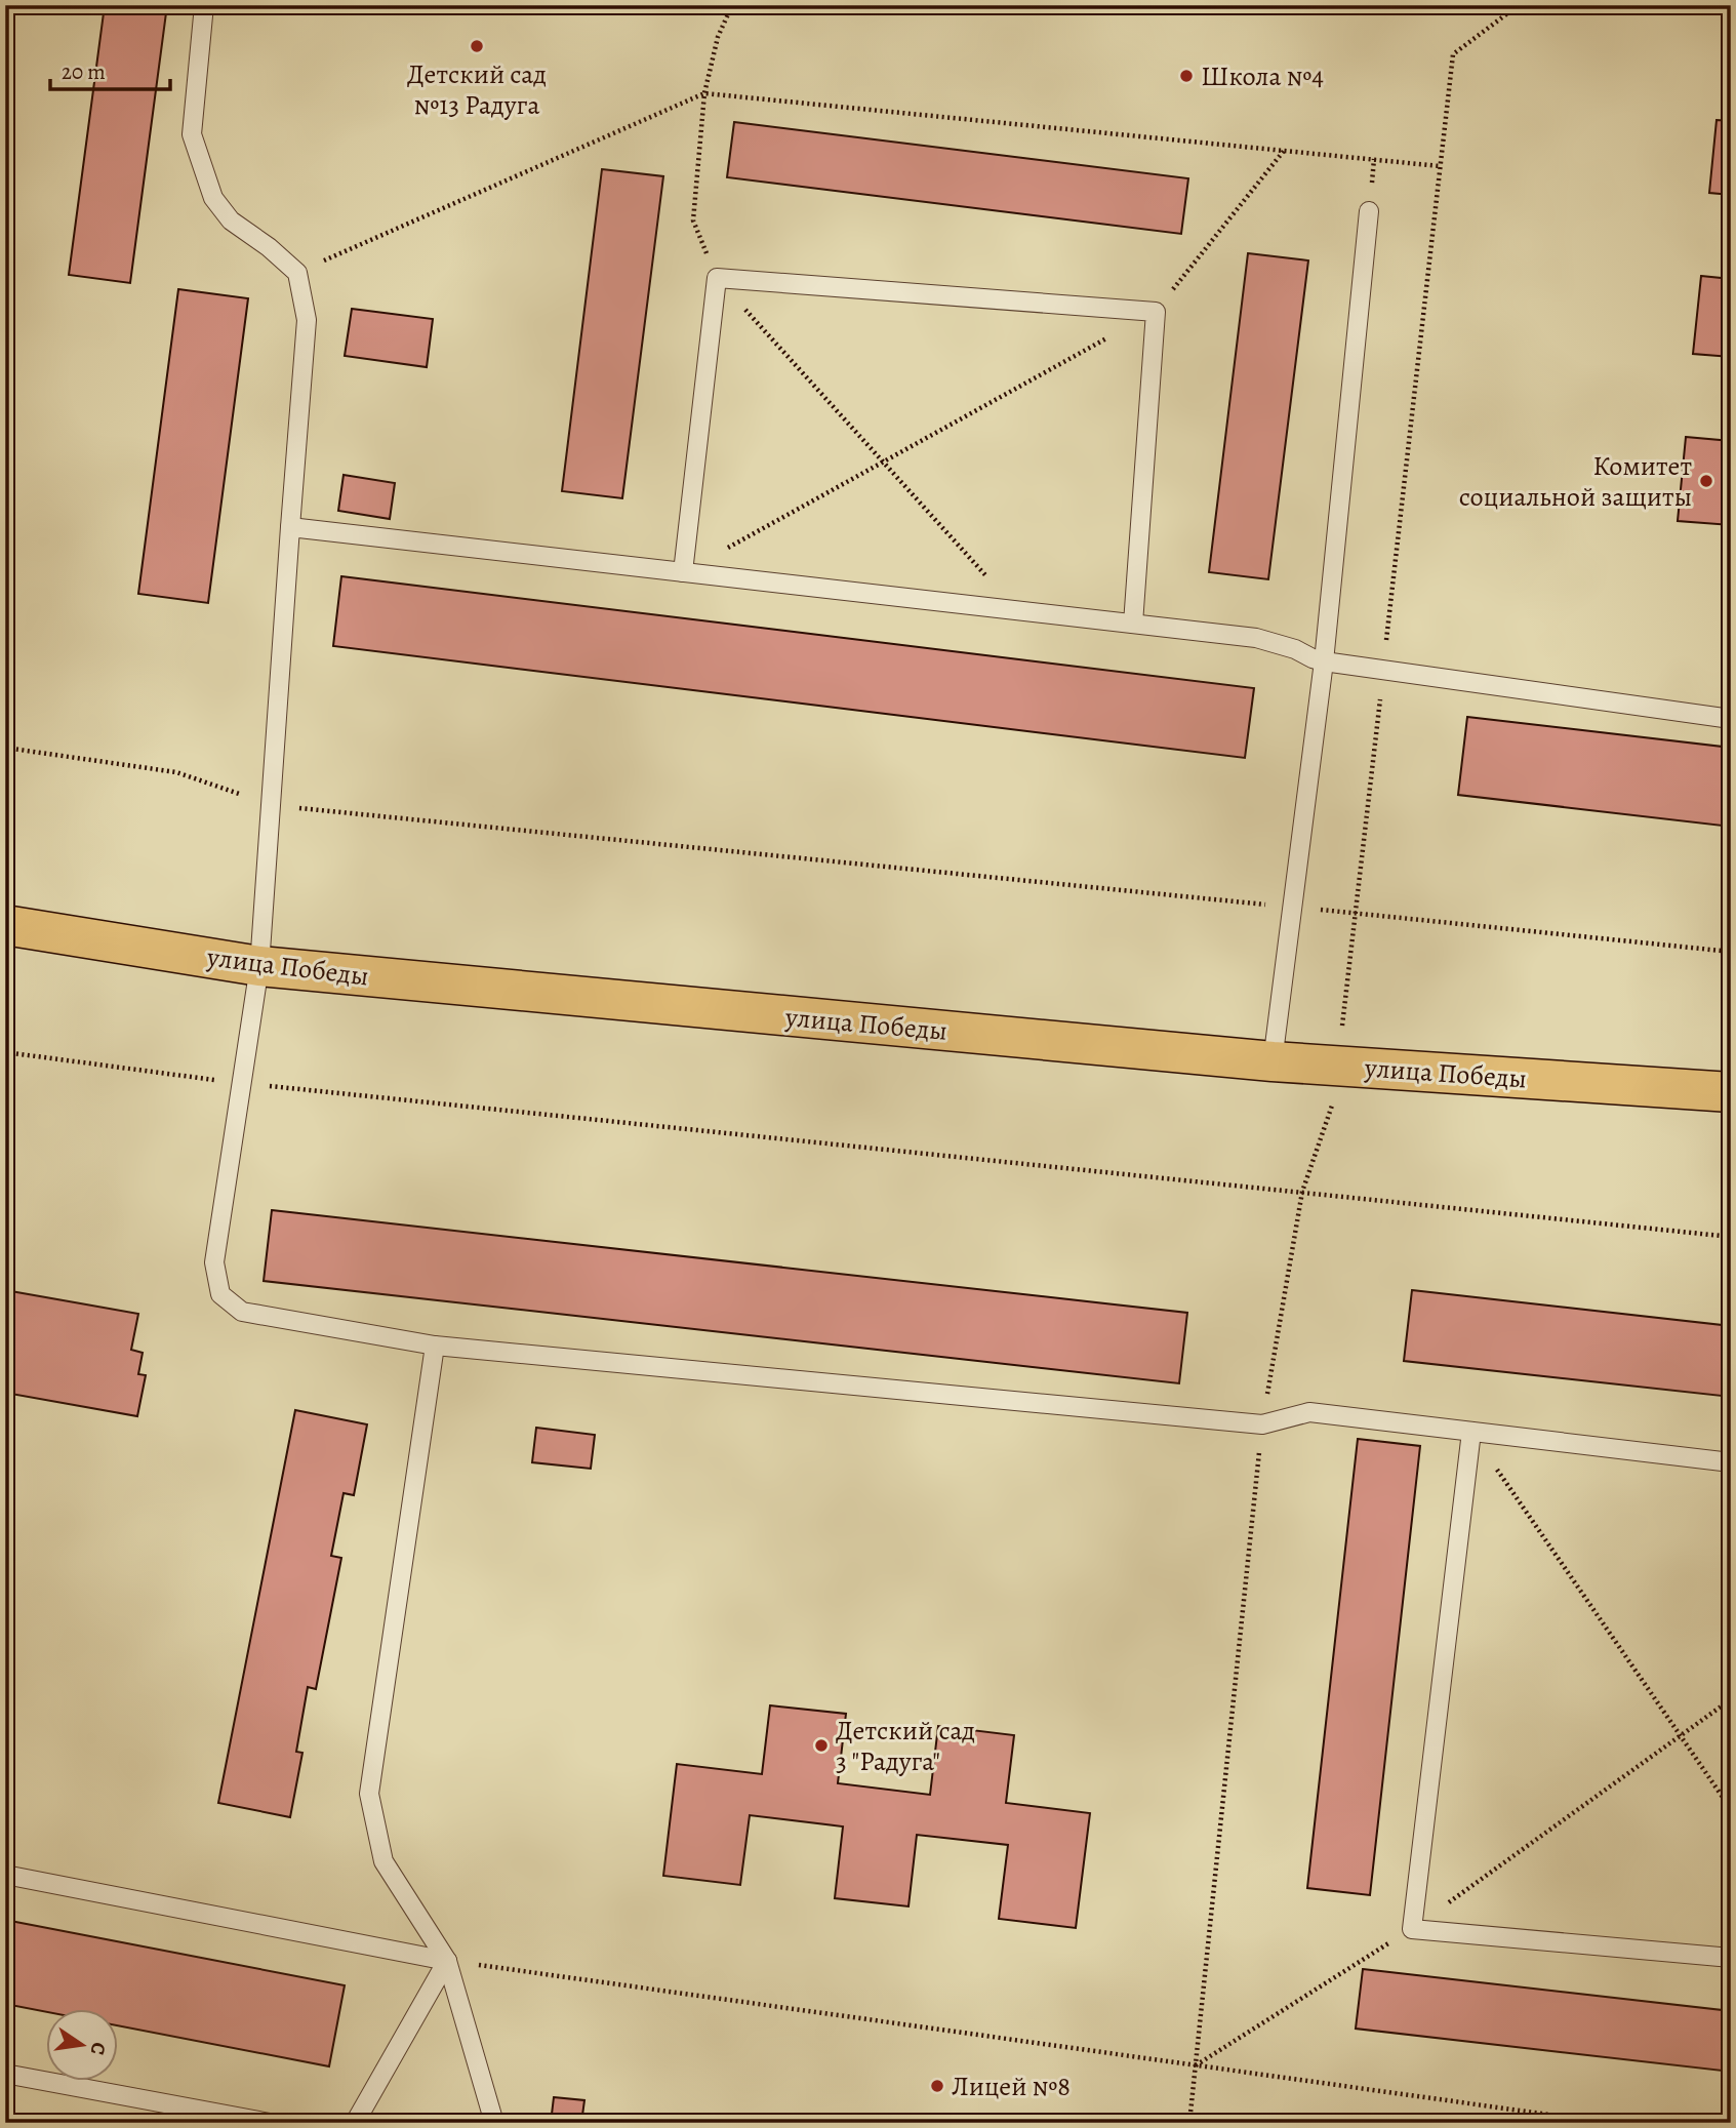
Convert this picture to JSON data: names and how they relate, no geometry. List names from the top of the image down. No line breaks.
{"streets":{"main road":["улица Победы"]},"places":["Детский сад №13 Радуга","Школа №4","Комитет социальной защиты","Детский сад 3 \"Радуга\"","Лицей №8"],"scale_bar":"20 m","north":"right"}
